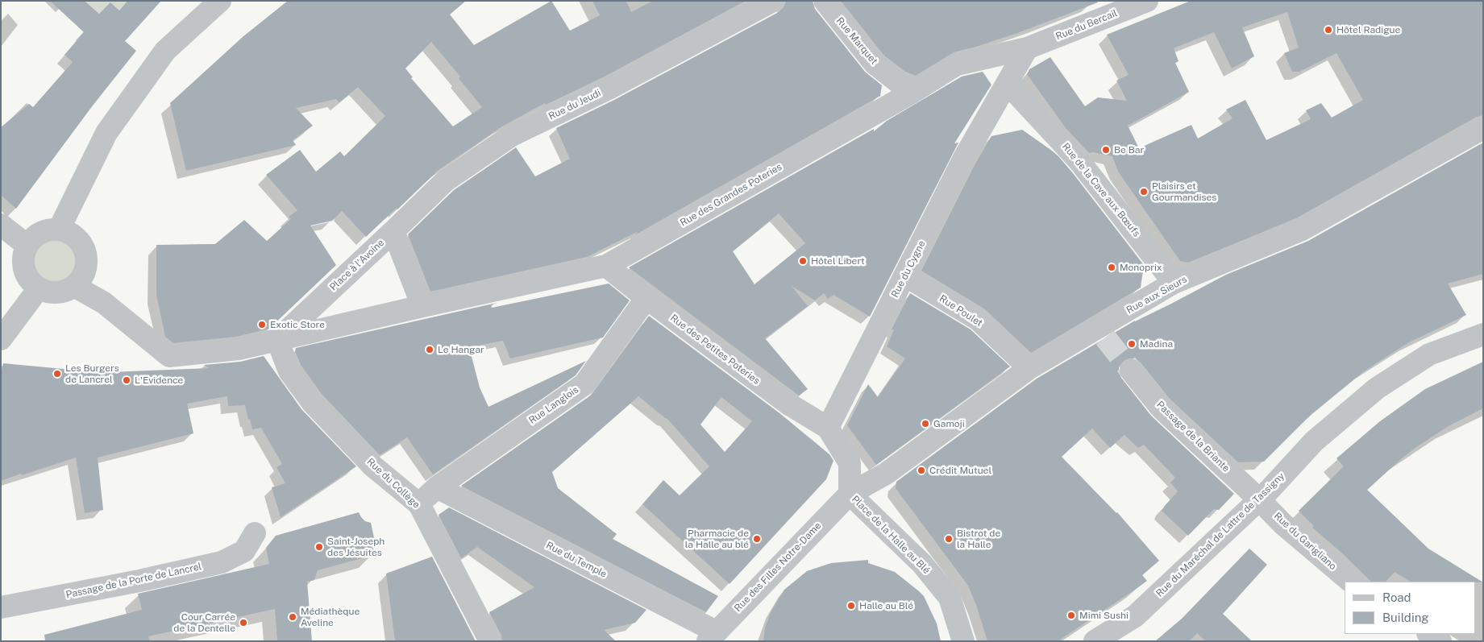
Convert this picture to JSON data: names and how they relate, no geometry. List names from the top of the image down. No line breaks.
{"streets":{"street":["Rue du Bercail","Rue Marquet","Rue du Jeudi","Rue de la Cave aux Bœufs","Rue des Grandes Poteries","Place à l'Avoine","Rue du Cygne","Rue aux Sieurs","Rue Poulet","Rue des Petites Poteries","Rue Langlois","Passage de la Briante","Rue du Collège","Place de la Halle au Blé","Rue du Maréchal de Lattre de Tassigny","Rue du Garigliano","Rue du Temple","Rue des Filles Notre-Dame","Passage de la Porte de Lancrel"]},"crossings":[["Rue du Bercail","Rue des Grandes Poteries"],["Rue du Bercail","Rue du Cygne"],["Rue Marquet","Rue des Grandes Poteries"],["Rue du Jeudi","Place à l'Avoine"],["Rue de la Cave aux Bœufs","Rue du Cygne"],["Rue de la Cave aux Bœufs","Rue aux Sieurs"],["Rue des Grandes Poteries","Place à l'Avoine"],["Rue des Grandes Poteries","Rue du Cygne"],["Rue des Grandes Poteries","Rue des Petites Poteries"],["Place à l'Avoine","Rue du Collège"],["Rue du Cygne","Rue Poulet"],["Rue du Cygne","Rue des Petites Poteries"],["Rue aux Sieurs","Rue Poulet"],["Rue aux Sieurs","Place de la Halle au Blé"],["Rue aux Sieurs","Rue des Filles Notre-Dame"],["Rue des Petites Poteries","Rue Langlois"],["Rue Langlois","Rue du Collège"],["Rue Langlois","Rue du Temple"],["Passage de la Briante","Rue du Maréchal de Lattre de Tassigny"],["Passage de la Briante","Rue du Garigliano"],["Place de la Halle au Blé","Rue des Filles Notre-Dame"],["Rue du Maréchal de Lattre de Tassigny","Rue du Garigliano"],["Rue du Temple","Rue des Filles Notre-Dame"]],"places":["Hôtel Radigue","Be Bar","Plaisirs et Gourmandises","Hôtel Libert","Monoprix","Exotic Store","Madina","Le Hangar","Les Burgers de Lancrel","L'Evidence","Gamoji","Crédit Mutuel","Pharmacie de la Halle au blé","Bistrot de la Halle","Saint-Joseph des Jésuites","Halle au Blé","Mimi Sushi","Médiathèque Aveline","Cour Carrée de la Dentelle"],"legend":["Road","Building"]}
